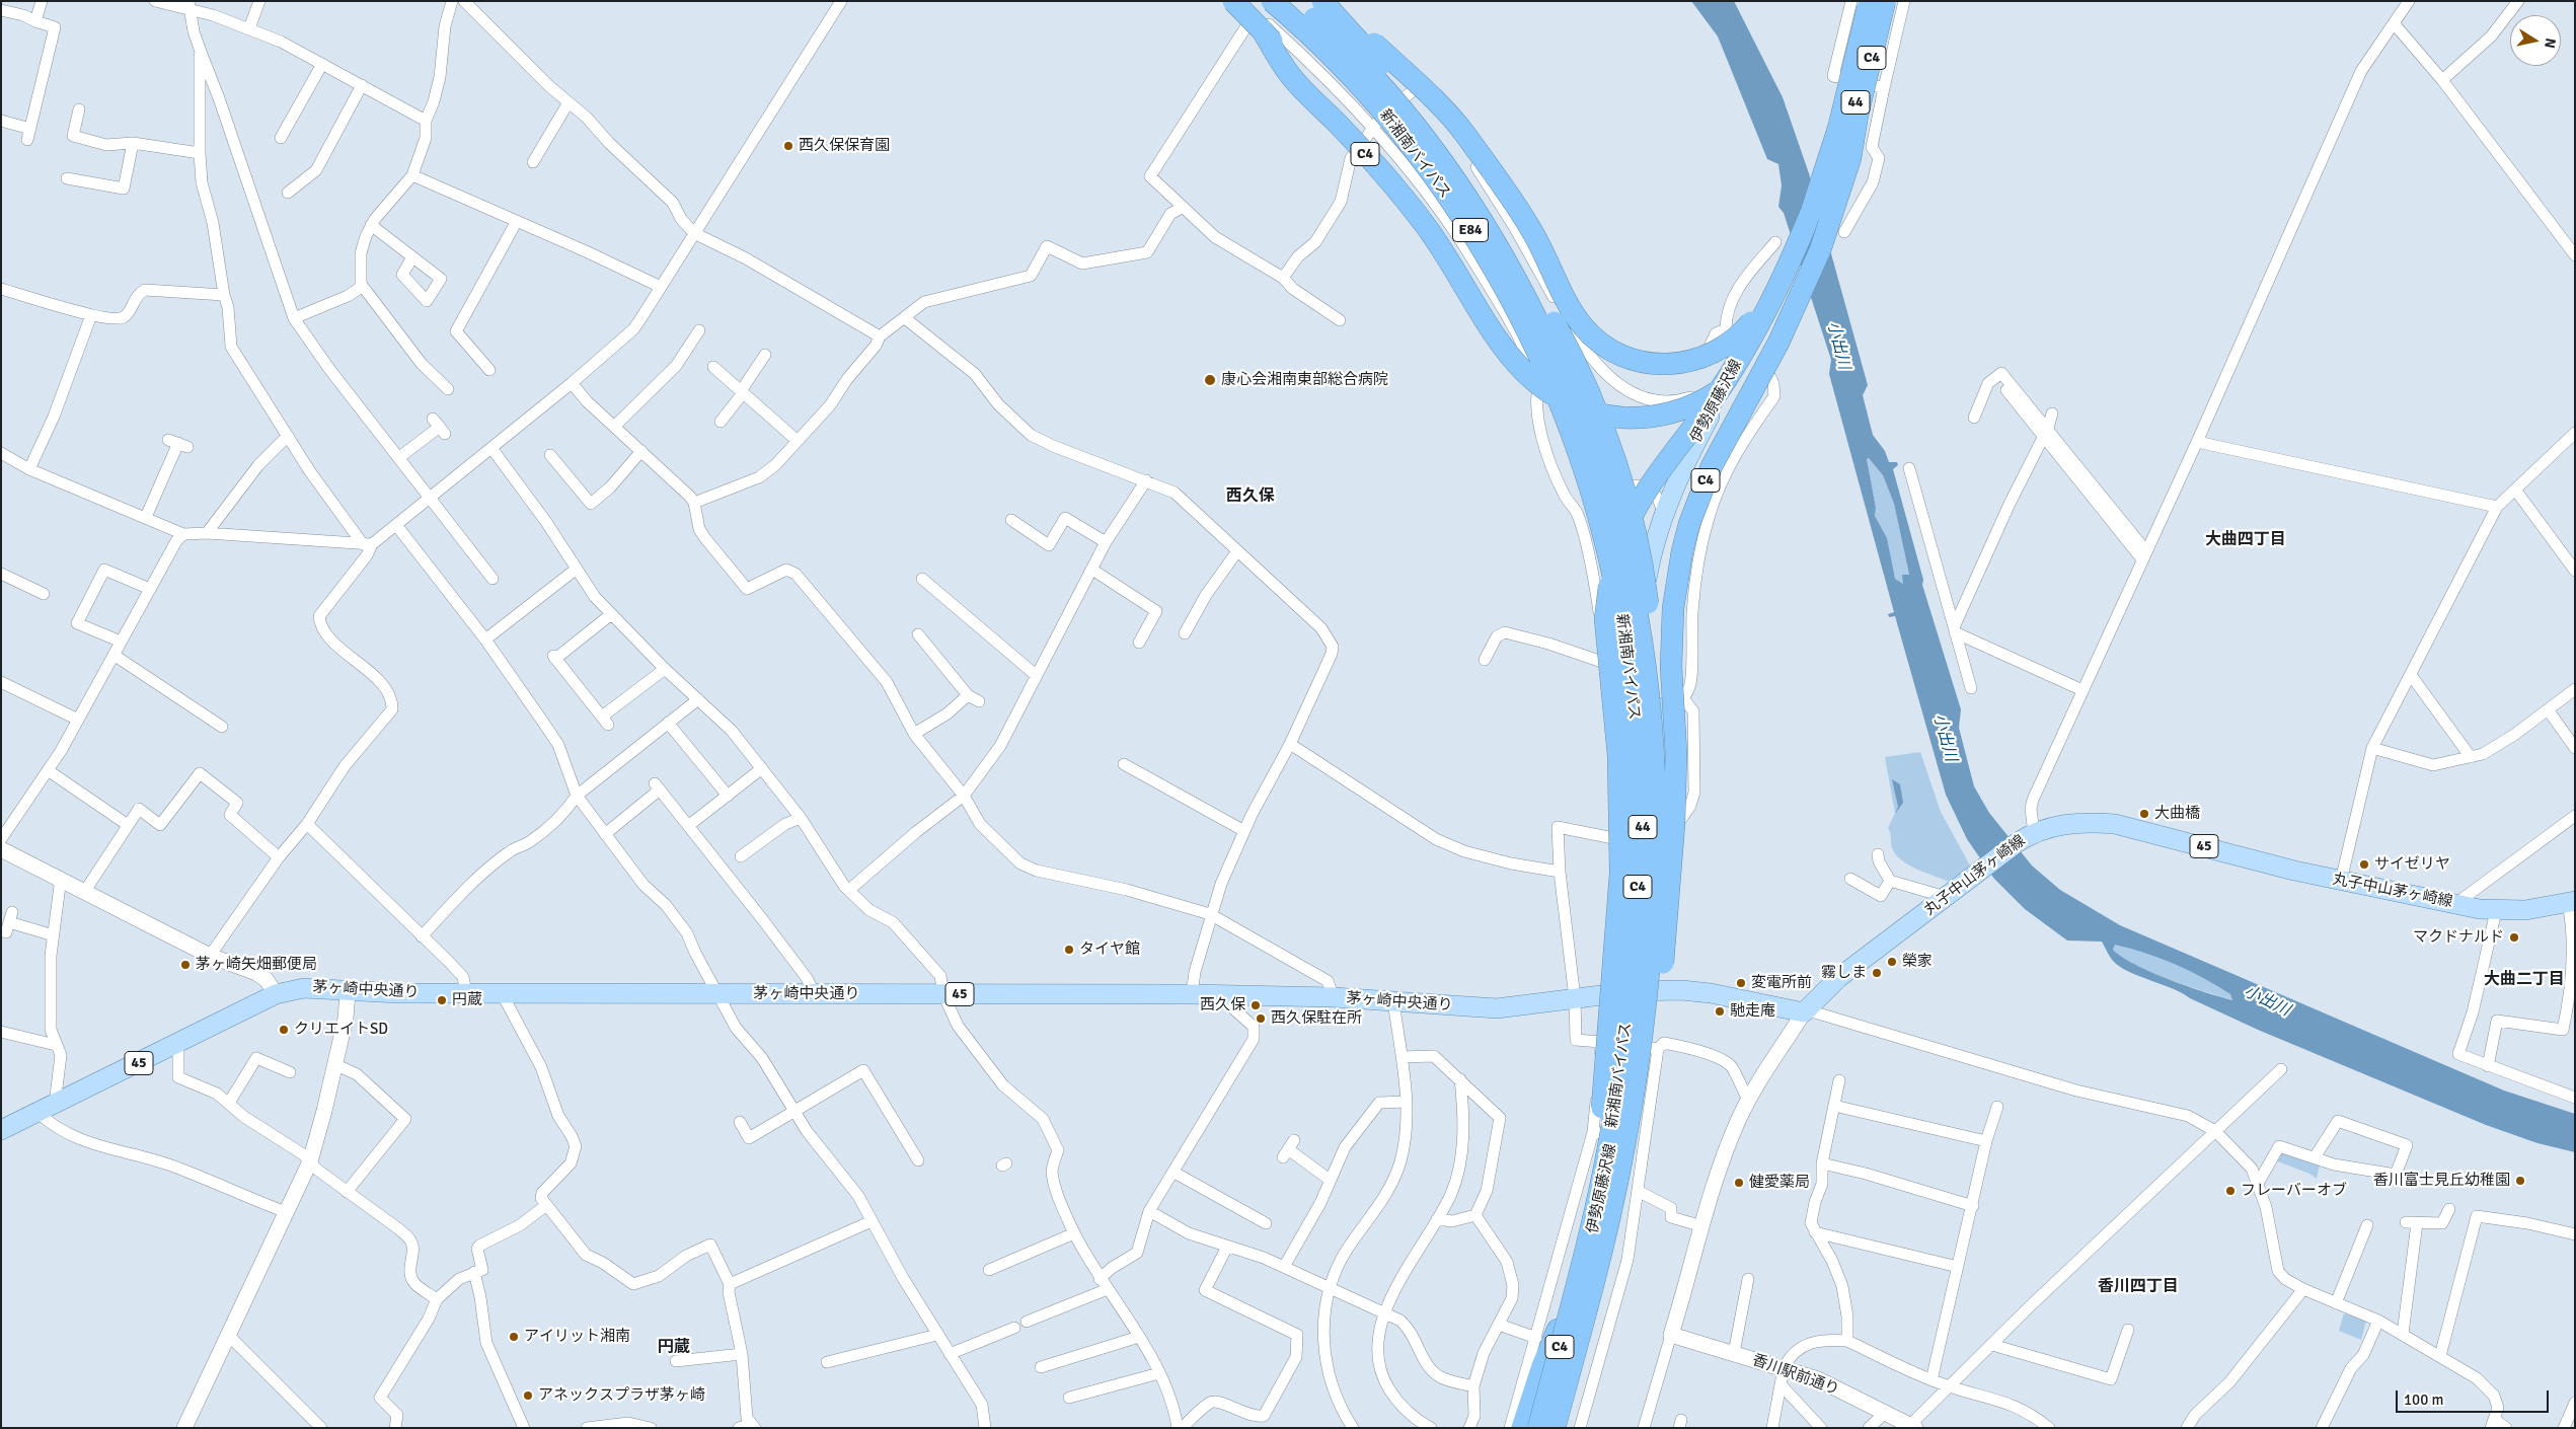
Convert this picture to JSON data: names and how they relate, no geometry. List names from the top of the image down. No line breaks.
{"streets":{"highway":["C4","新湘南バイパス","E84"],"main road":["44","伊勢原藤沢線","45","丸子中山茅ヶ崎線","茅ヶ崎中央通り"],"street":["香川駅前通り"]},"crossings":[["C4","44"],["C4","新湘南バイパス"],["C4","伊勢原藤沢線"],["44","伊勢原藤沢線"],["新湘南バイパス","伊勢原藤沢線"],["伊勢原藤沢線","45"],["伊勢原藤沢線","茅ヶ崎中央通り"],["45","丸子中山茅ヶ崎線"],["45","茅ヶ崎中央通り"]],"districts":["西久保","大曲四丁目","大曲二丁目","香川四丁目","円蔵"],"water":["小出川"],"places":["西久保保育園","康心会湘南東部総合病院","大曲橋","サイゼリヤ","マクドナルド","タイヤ館","榮家","茅ヶ崎矢畑郵便局","霧しま","変電所前","円蔵","西久保","馳走庵","西久保駐在所","クリエイトSD","香川富士見丘幼稚園","健愛薬局","フレーバーオブ","アイリット湘南","アネックスプラザ茅ヶ崎"],"scale_bar":"100 m","north":"right"}
